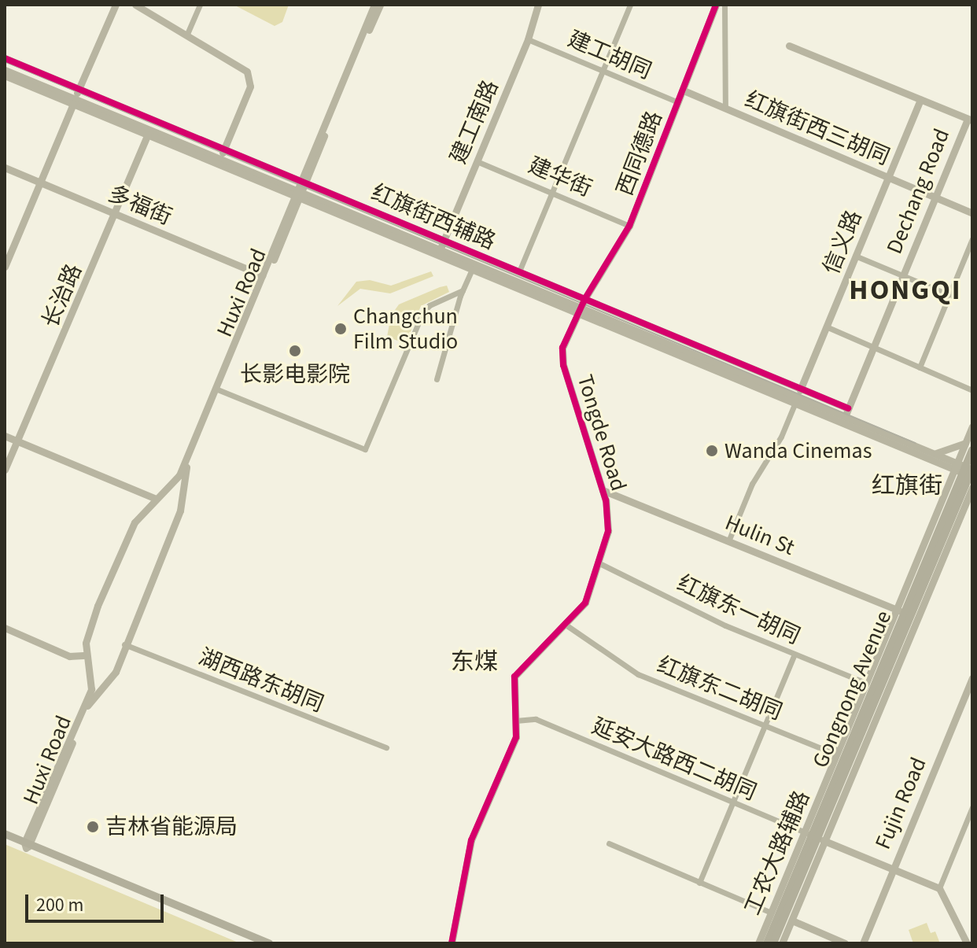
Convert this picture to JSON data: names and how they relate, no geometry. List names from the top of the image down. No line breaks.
{"streets":{"main road":["Gongnong Avenue"],"street":["建工胡同","建工南路","红旗街西三胡同","西同德路","建华街","Dechang Road","多福街","红旗街西辅路","信义路","Huxi Road","长治路","Tongde Road","Hulin St","红旗东一胡同","湖西路东胡同","红旗东二胡同","延安大路西二胡同","Fujin Road","工农大路辅路"]},"crossings":[["建工胡同","建工南路"],["建工胡同","西同德路"],["建工南路","建华街"],["建工南路","红旗街西辅路"],["红旗街西三胡同","西同德路"],["红旗街西三胡同","Dechang Road"],["红旗街西三胡同","信义路"],["西同德路","建华街"],["西同德路","红旗街西辅路"],["西同德路","Tongde Road"],["Dechang Road","红旗街西辅路"],["多福街","Huxi Road"],["多福街","长治路"],["红旗街西辅路","信义路"],["红旗街西辅路","Huxi Road"],["信义路","Hulin St"],["Huxi Road","湖西路东胡同"],["Tongde Road","Hulin St"],["Tongde Road","红旗东一胡同"],["Tongde Road","红旗东二胡同"],["Tongde Road","延安大路西二胡同"],["Hulin St","Gongnong Avenue"],["Hulin St","工农大路辅路"],["红旗东一胡同","工农大路辅路"],["红旗东二胡同","工农大路辅路"],["Gongnong Avenue","延安大路西二胡同"],["Gongnong Avenue","工农大路辅路"],["延安大路西二胡同","工农大路辅路"]],"districts":["HONGQI","红旗街","东煤"],"places":["Changchun Film Studio","长影电影院","Wanda Cinemas","吉林省能源局"],"scale_bar":"200 m"}
